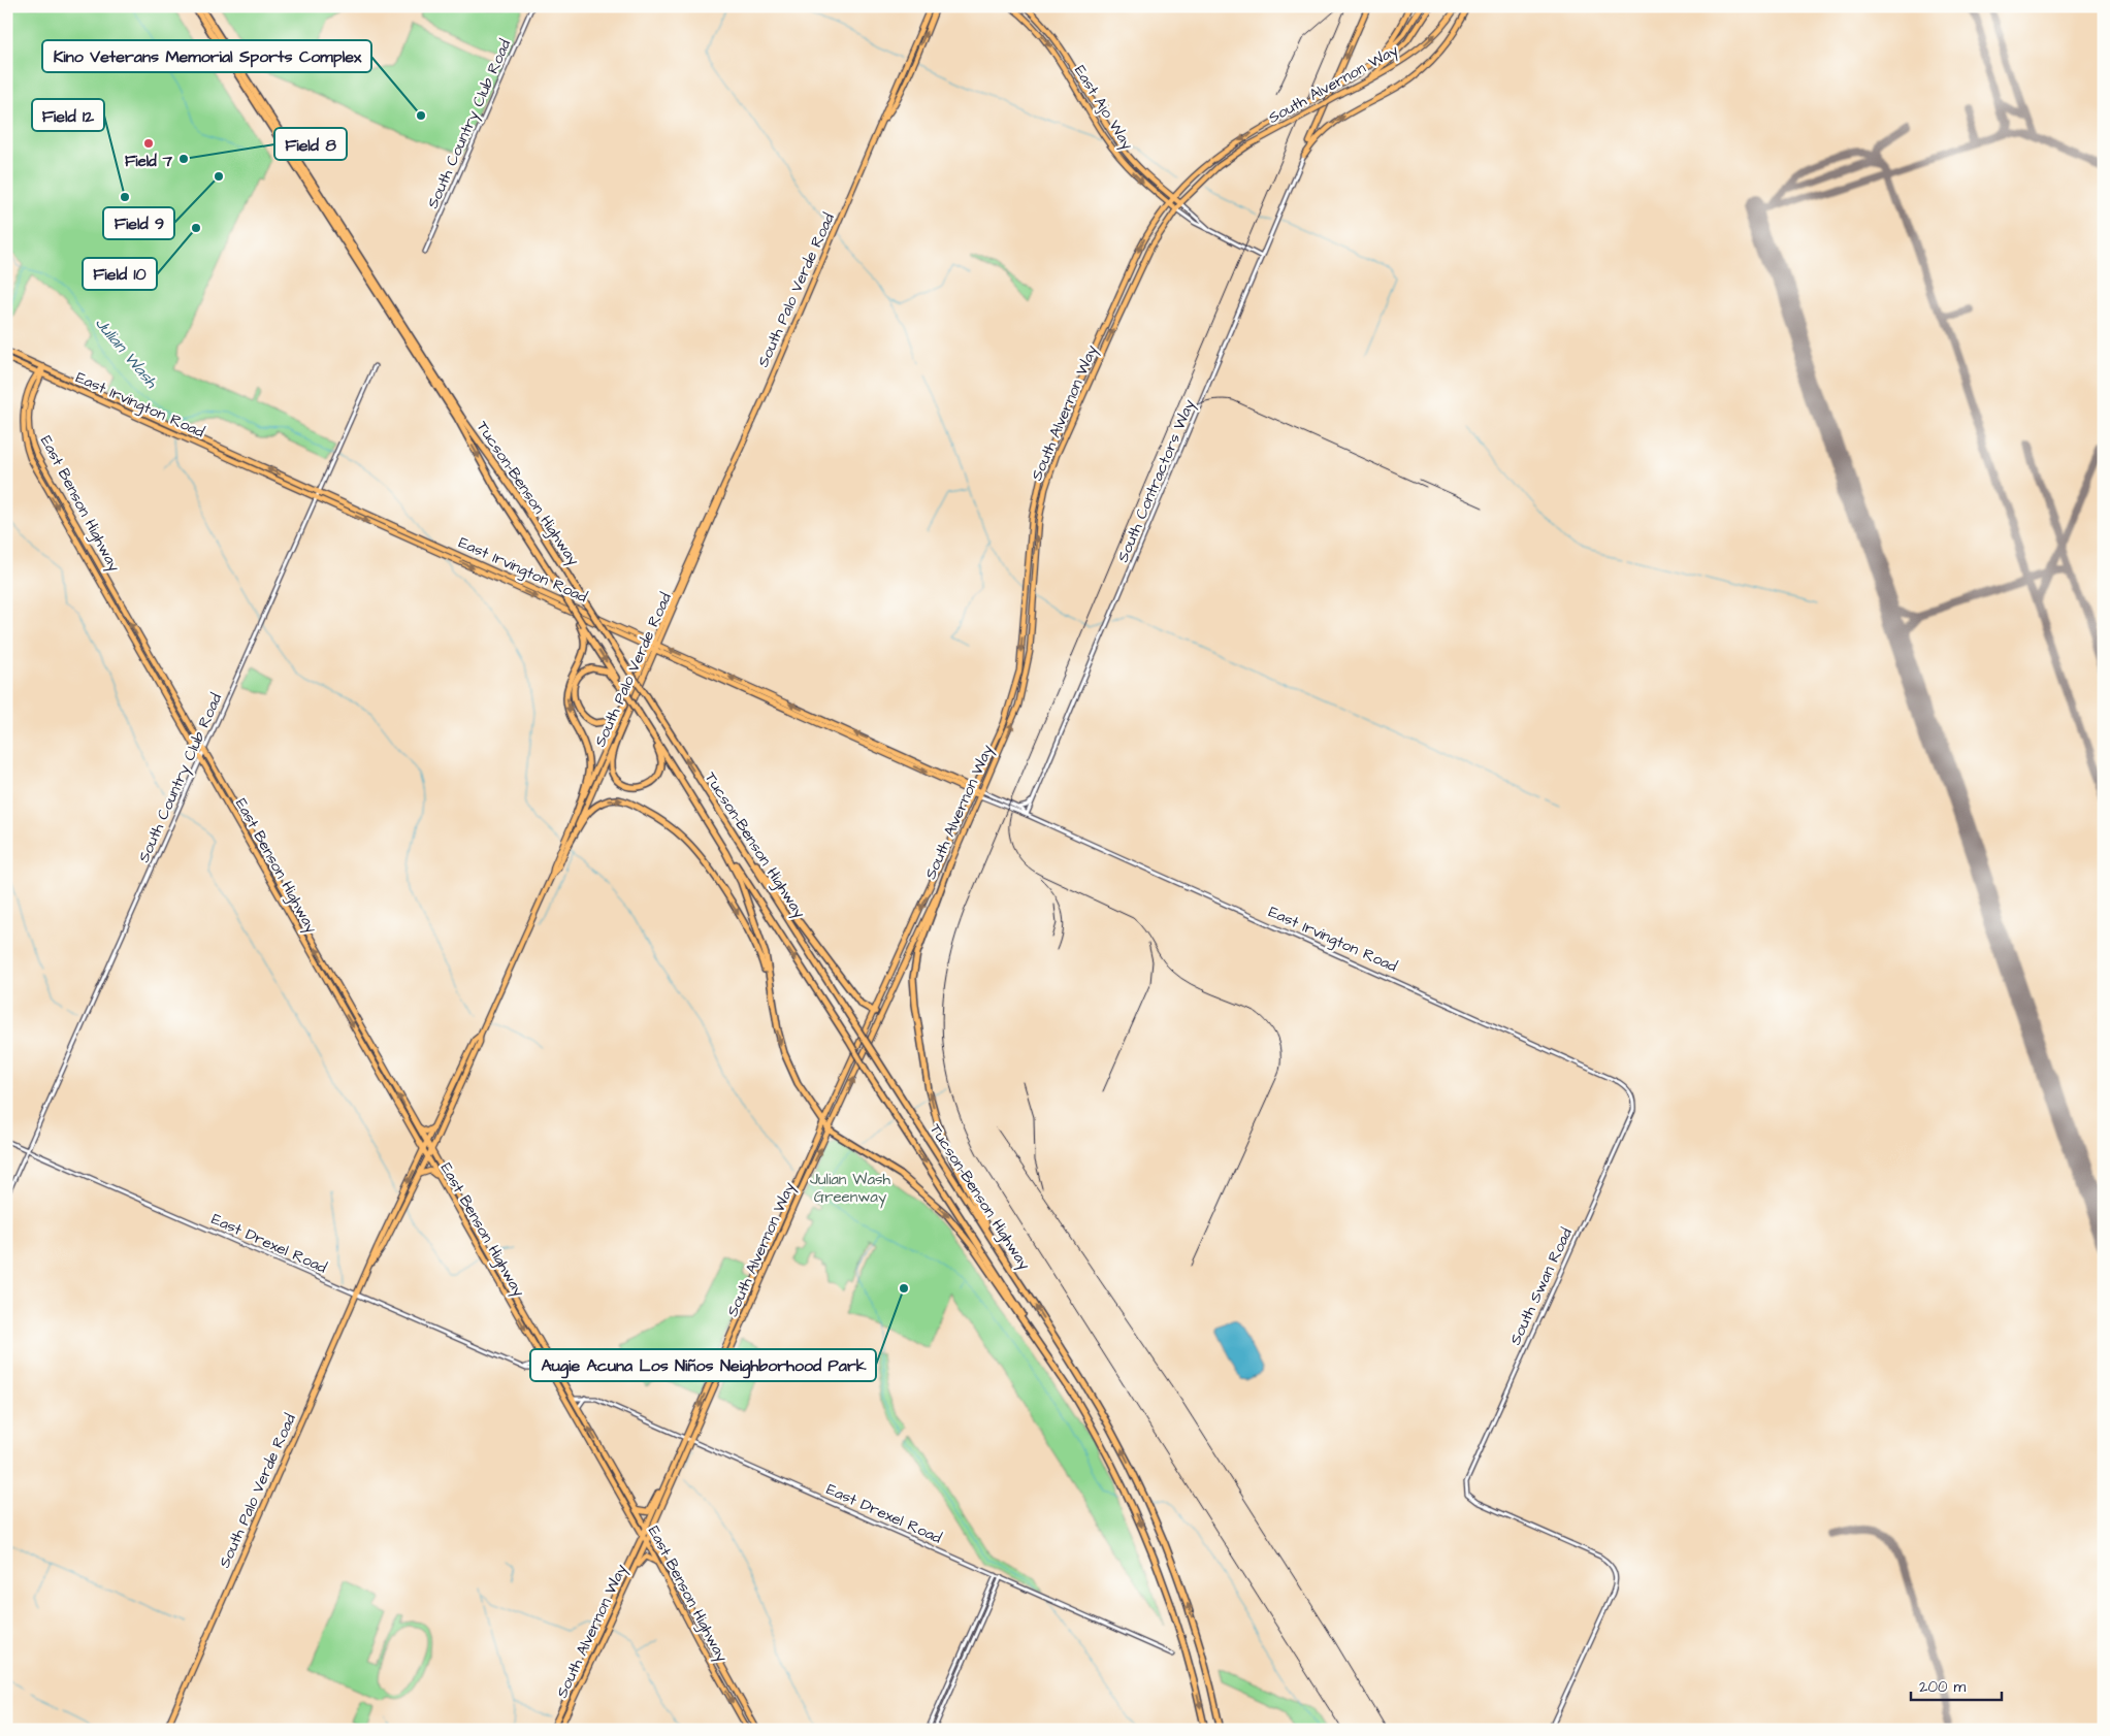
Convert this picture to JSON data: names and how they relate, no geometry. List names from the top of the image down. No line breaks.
{"streets":{"highway":["Tucson–Benson Highway"],"main road":["South Alvernon Way","East Ajo Way","South Palo Verde Road","East Irvington Road","East Benson Highway"],"street":["South Country Club Road","South Contractors Way","East Drexel Road","South Swan Road"]},"crossings":[["South Alvernon Way","East Ajo Way"],["South Alvernon Way","East Irvington Road"],["South Alvernon Way","East Benson Highway"],["South Alvernon Way","East Drexel Road"],["East Ajo Way","South Contractors Way"],["South Country Club Road","East Irvington Road"],["South Country Club Road","East Benson Highway"],["South Country Club Road","East Drexel Road"],["South Palo Verde Road","East Irvington Road"],["South Palo Verde Road","East Benson Highway"],["South Palo Verde Road","East Drexel Road"],["East Irvington Road","South Contractors Way"],["East Irvington Road","East Benson Highway"],["East Irvington Road","South Swan Road"],["East Benson Highway","East Drexel Road"]],"water":["Julian Wash"],"parks":["Julian Wash Greenway"],"places":["Kino Veterans Memorial Sports Complex","Field 7","Field 8","Field 9","Field 12","Field 10","Augie Acuna Los Niños Neighborhood Park"],"scale_bar":"200 m"}
